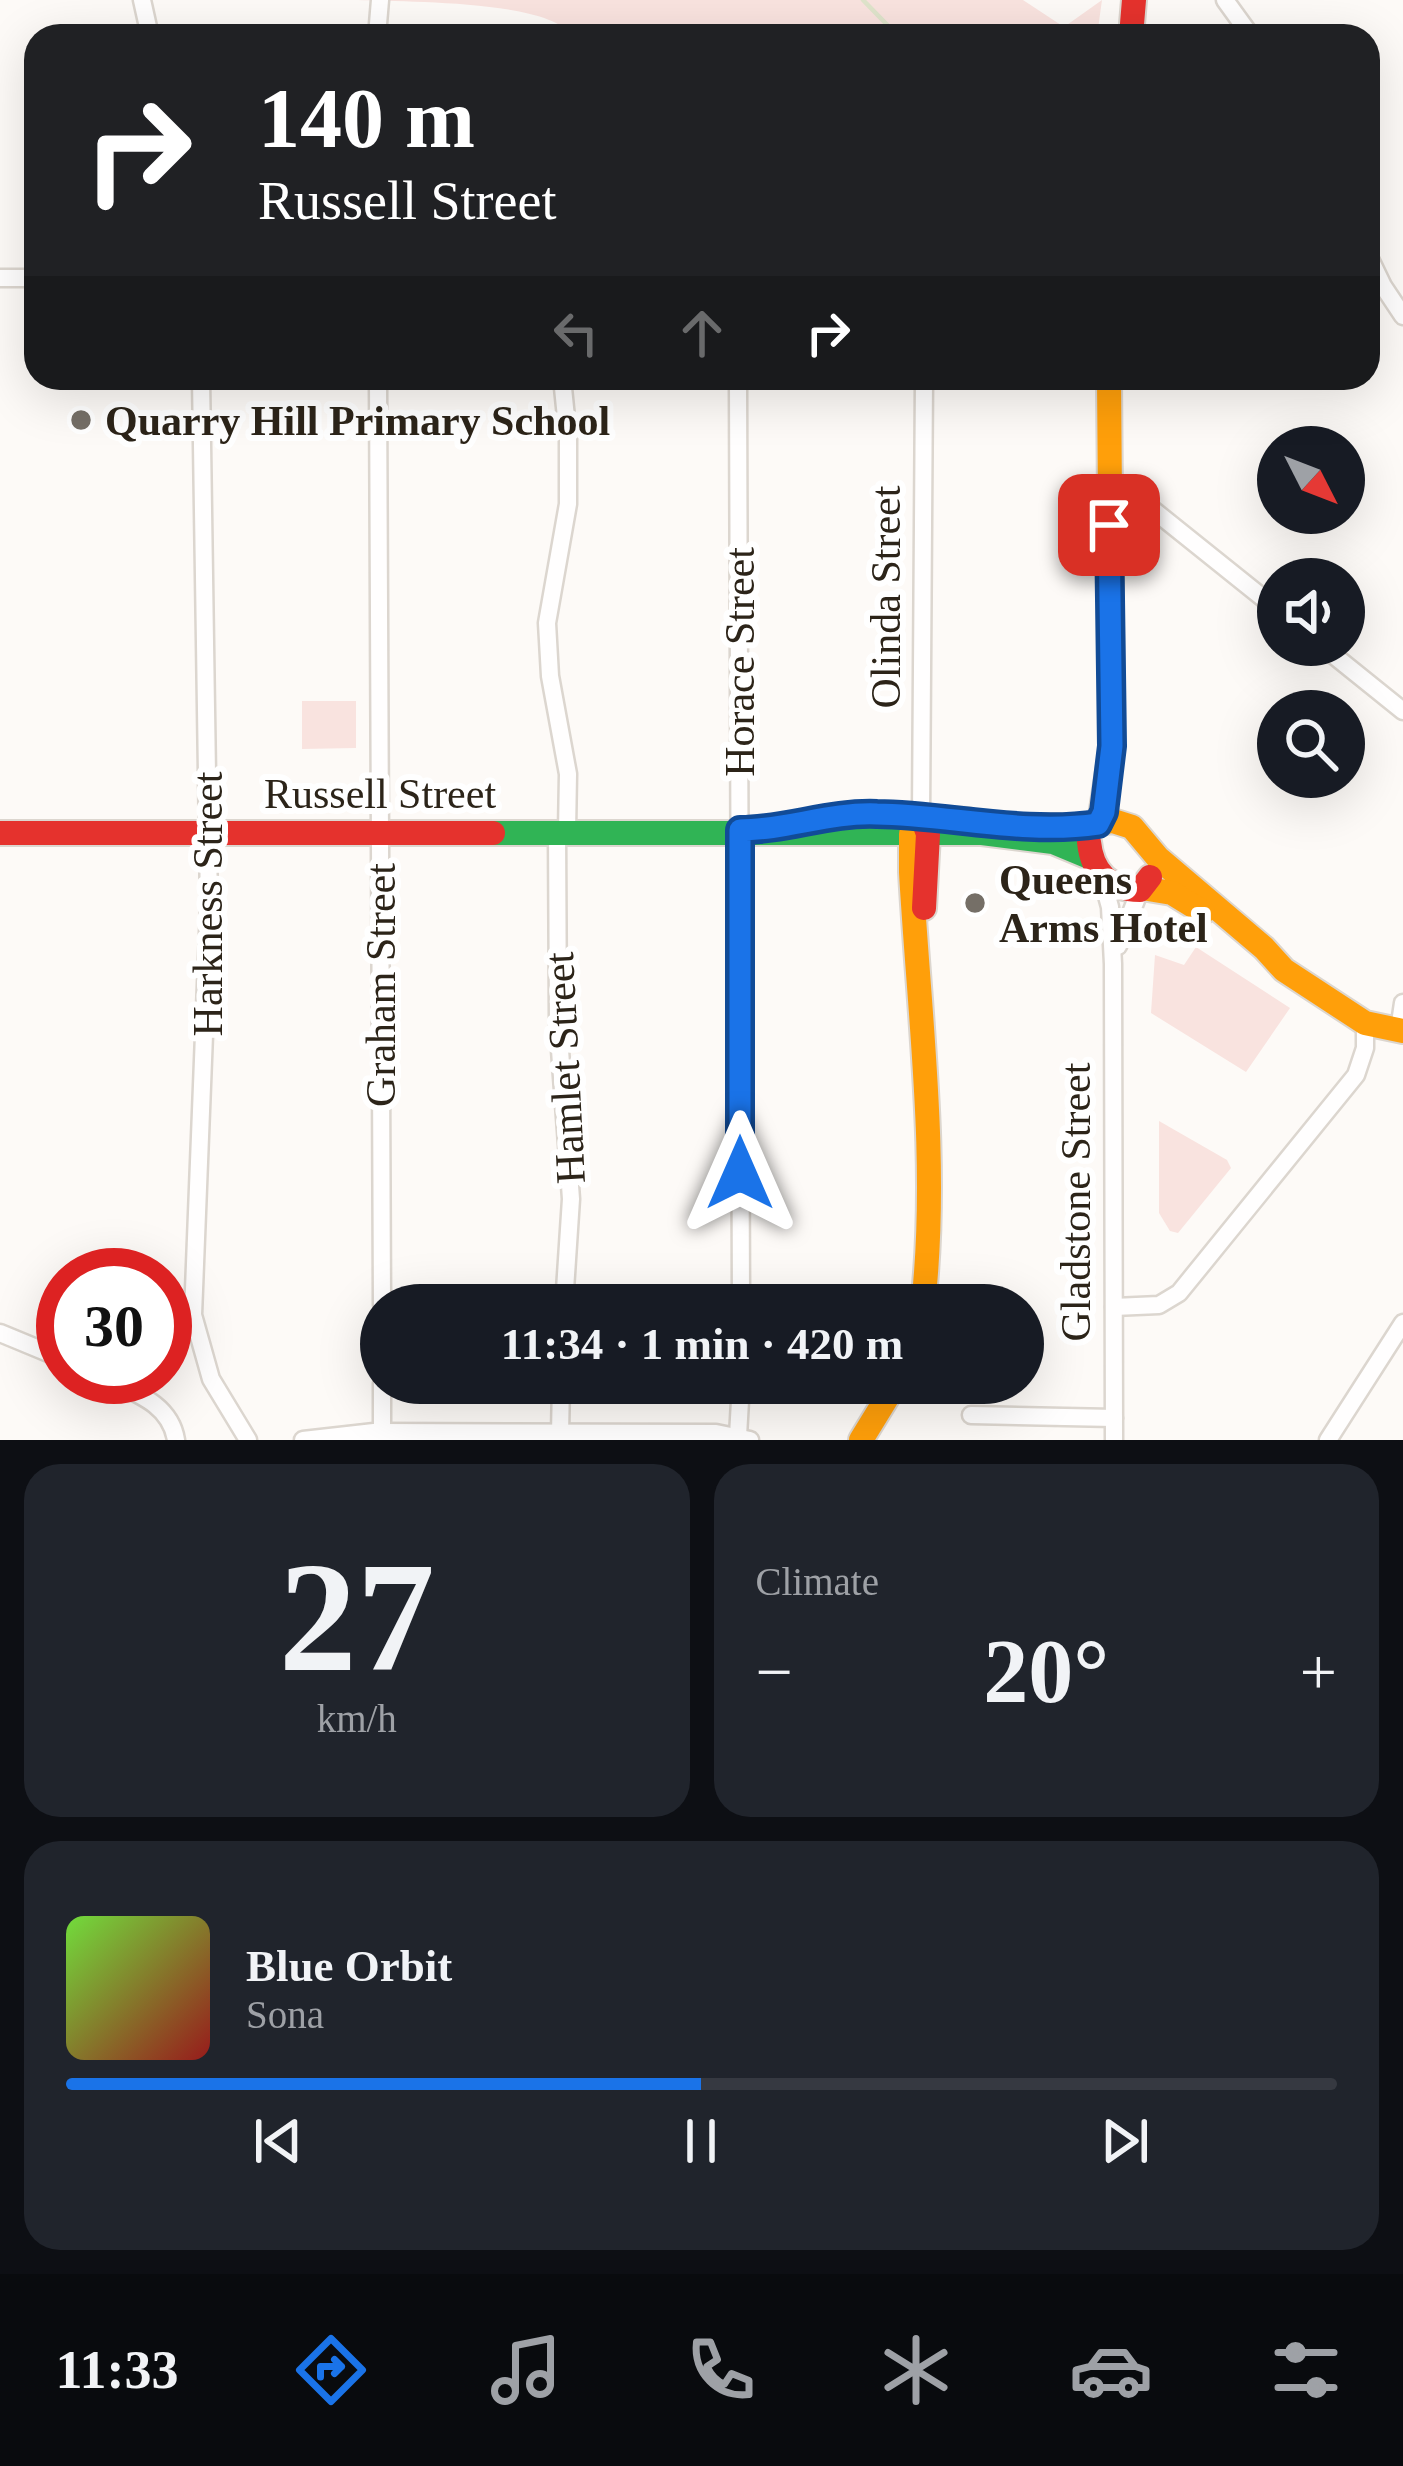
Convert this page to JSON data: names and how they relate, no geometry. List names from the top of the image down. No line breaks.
{"streets":{"main road":["Olinda Street","Russell Street"],"street":["Horace Street","Harkness Street","Graham Street","Hamlet Street","Gladstone Street"]},"crossings":[["Olinda Street","Russell Street"],["Horace Street","Russell Street"],["Russell Street","Harkness Street"],["Russell Street","Graham Street"],["Russell Street","Hamlet Street"],["Russell Street","Gladstone Street"]],"places":["Quarry Hill Primary School","Queens Arms Hotel"],"north":"bottom right","page":{"turn":["140 m","Russell Street"],"limit":"30","trip":"11:34 · 1 min · 420 m","tile":[["27","km/h"],"Climate"],"heat":["−","20°","+"],"song":["Blue Orbit","Sona"],"tabs":"11:33"}}
